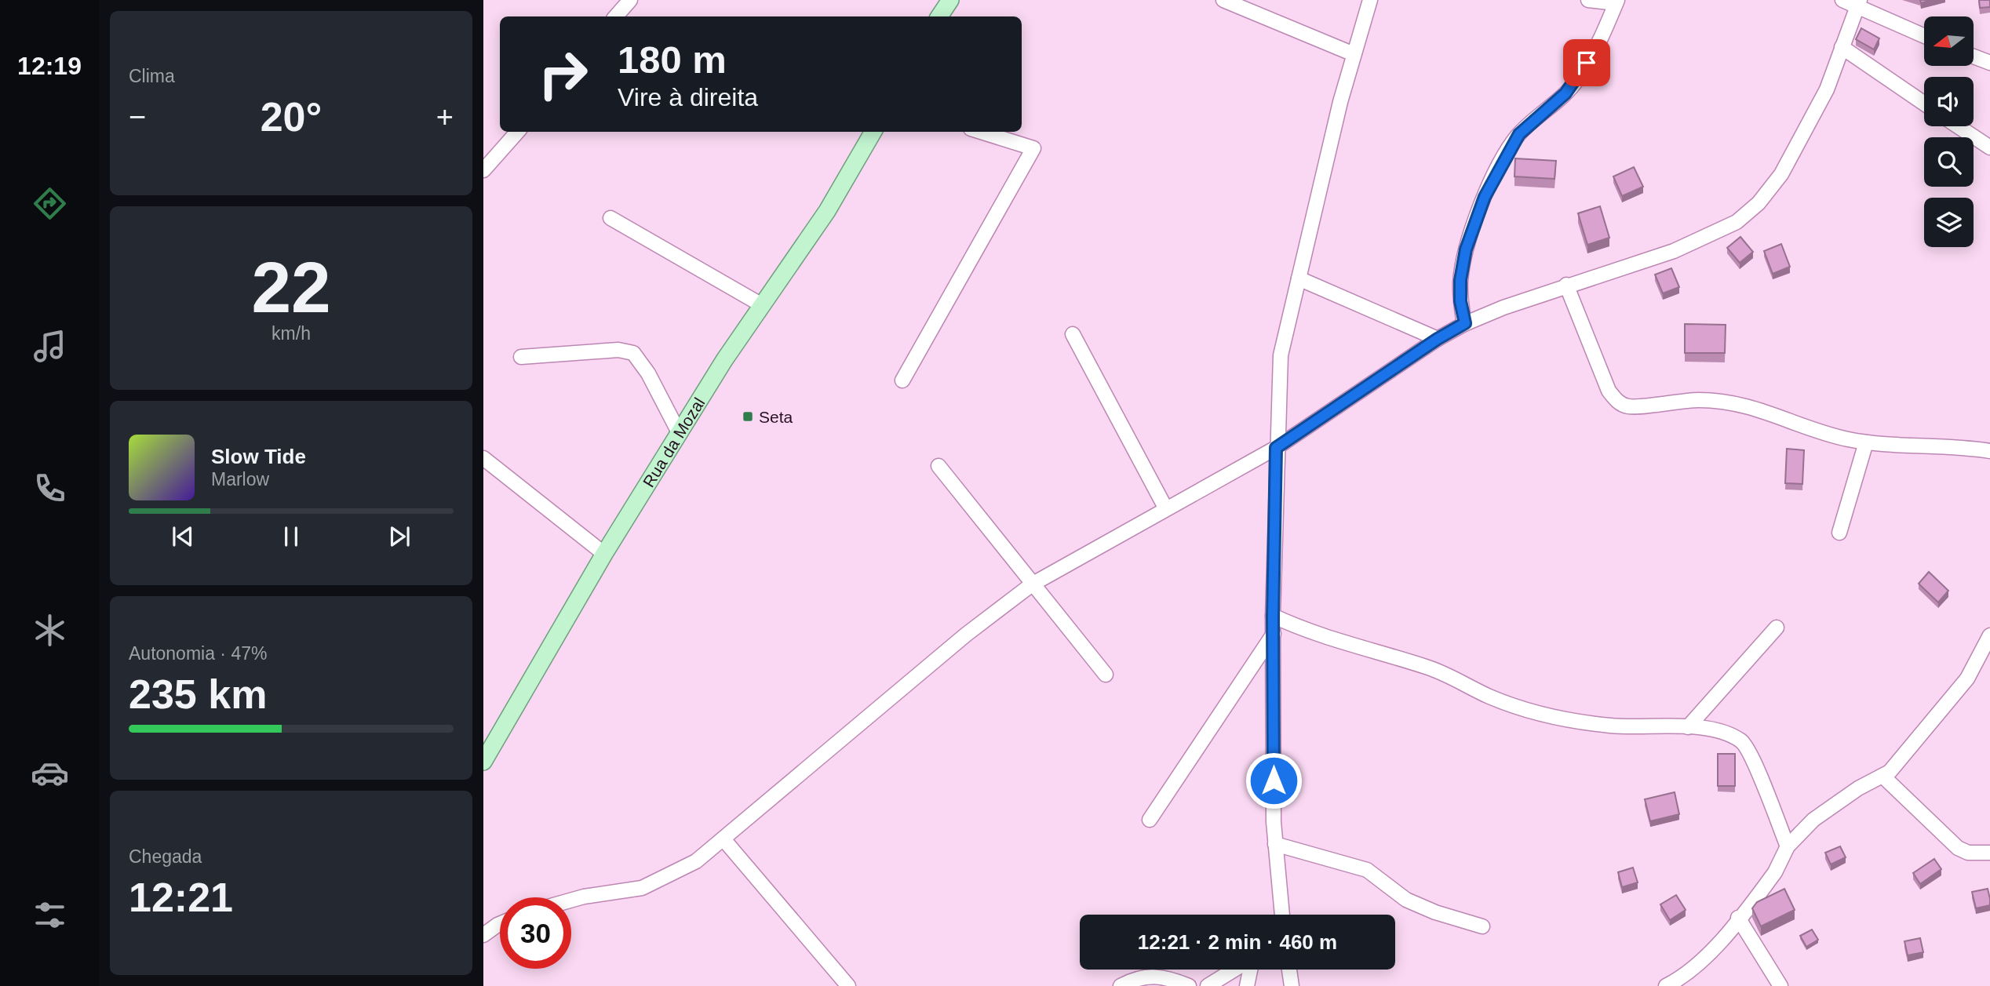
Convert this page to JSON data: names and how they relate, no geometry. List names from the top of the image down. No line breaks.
{"streets":{"main road":["Rua da Mozal"]},"places":{"transit":["Seta"]},"north":"left","page":{"tabs":"12:19","tile":["Clima",["22","km/h"],["Autonomia · 47%","235 km"],["Chegada","12:21"]],"turn":["180 m","Vire à direita"],"heat":["−","20°","+"],"song":["Slow Tide","Marlow"],"limit":"30","trip":"12:21 · 2 min · 460 m"}}
